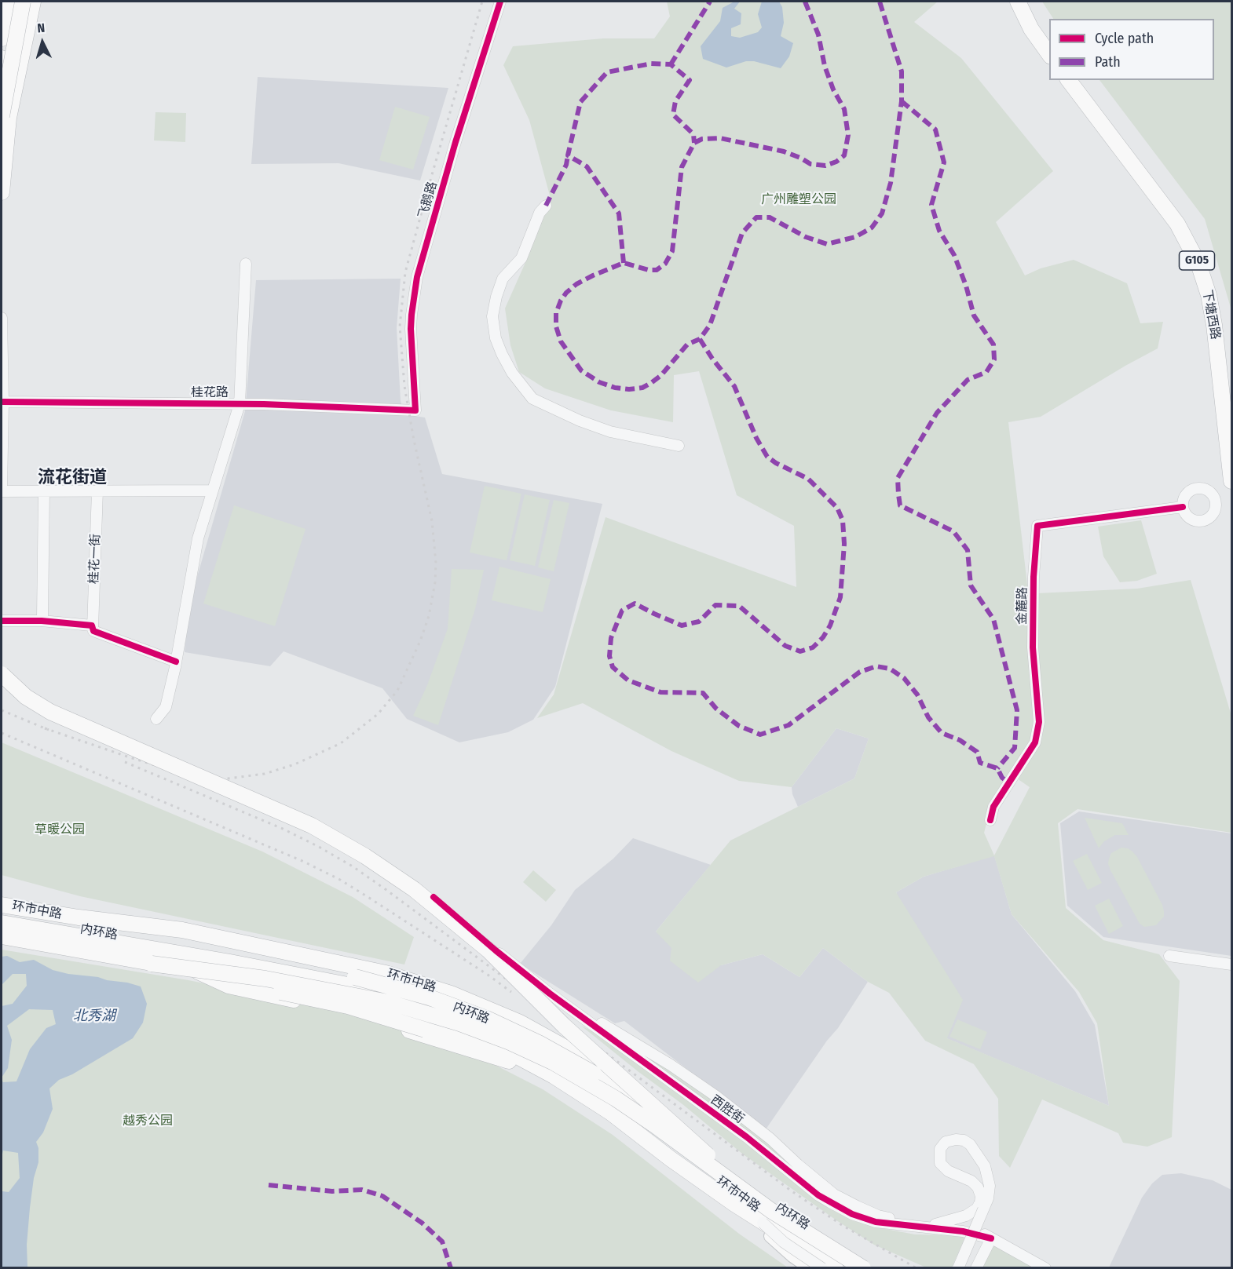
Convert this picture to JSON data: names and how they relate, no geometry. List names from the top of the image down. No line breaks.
{"streets":{"highway":["G105","下塘西路","环市中路","内环路"],"street":["飞鹅路","桂花路","桂花一街","金麓路","西胜街"]},"crossings":[["飞鹅路","桂花路"]],"districts":["流花街道"],"water":["北秀湖"],"parks":["广州雕塑公园","草暖公园","越秀公园"],"legend":["Cycle path","Path"],"north":"top"}
